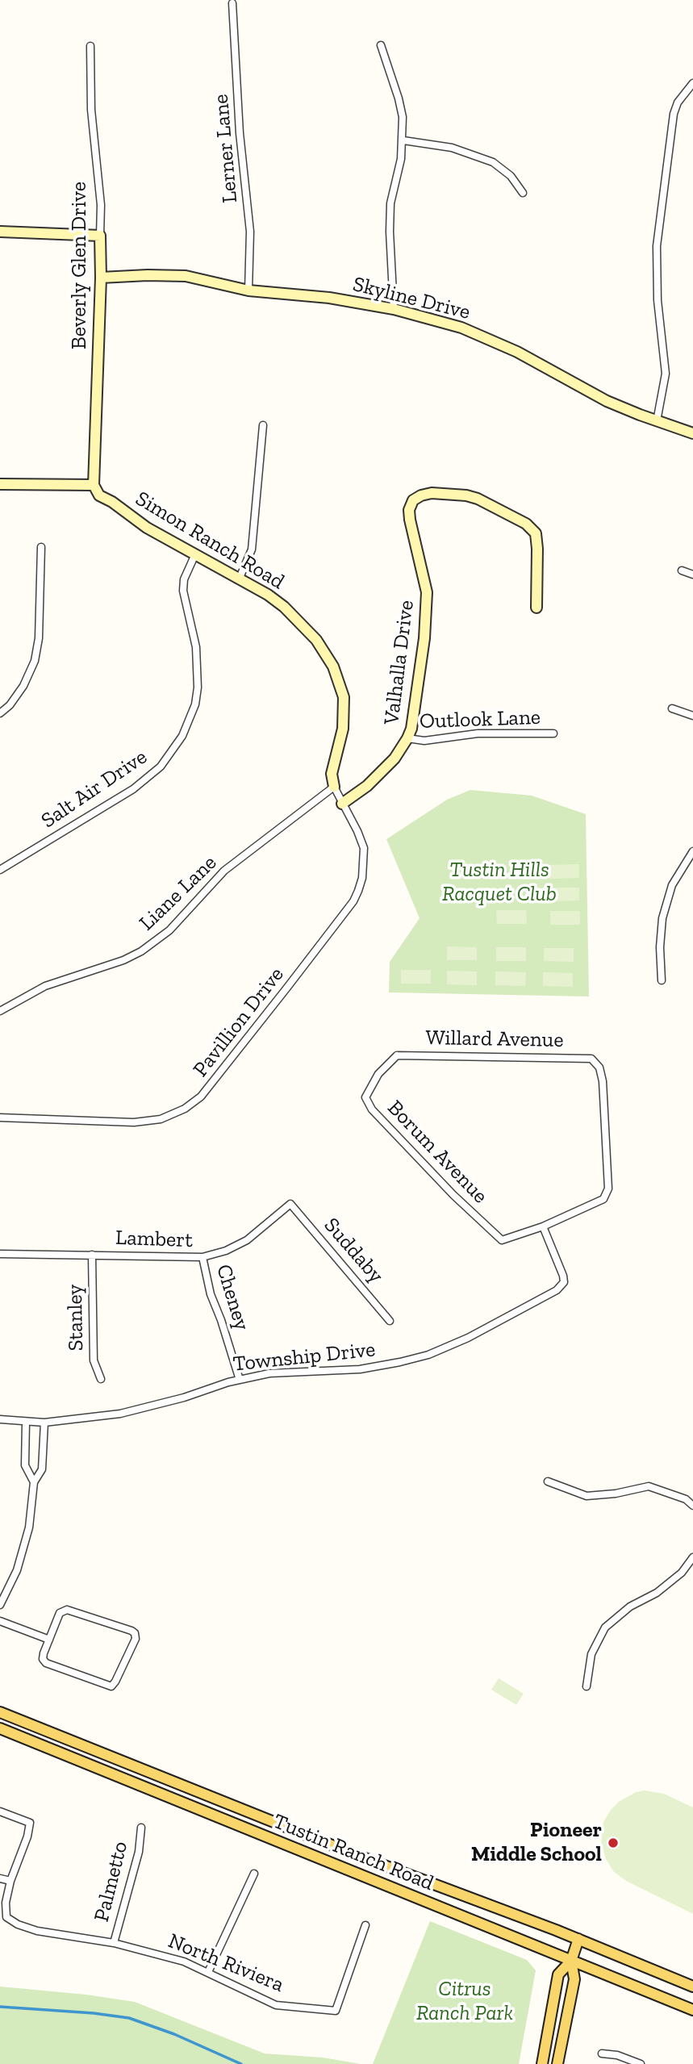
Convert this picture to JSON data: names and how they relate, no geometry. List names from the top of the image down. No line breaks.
{"streets":{"main road":["Tustin Ranch Road"],"street":["Lerner Lane","Beverly Glen Drive","Skyline Drive","Simon Ranch Road","Valhalla Drive","Outlook Lane","Salt Air Drive","Liane Lane","Pavillion Drive","Willard Avenue","Borum Avenue","Lambert","Suddaby","Cheney","Stanley","Township Drive","Palmetto","North Riviera"]},"crossings":[["Lerner Lane","Skyline Drive"],["Beverly Glen Drive","Skyline Drive"],["Beverly Glen Drive","Simon Ranch Road"],["Simon Ranch Road","Salt Air Drive"],["Simon Ranch Road","Liane Lane"],["Simon Ranch Road","Pavillion Drive"],["Valhalla Drive","Outlook Lane"],["Valhalla Drive","Pavillion Drive"],["Liane Lane","Pavillion Drive"],["Willard Avenue","Borum Avenue"],["Willard Avenue","Township Drive"],["Borum Avenue","Township Drive"],["Lambert","Suddaby"],["Lambert","Cheney"],["Lambert","Stanley"],["Cheney","Township Drive"],["Palmetto","North Riviera"]],"parks":["Tustin Hills Racquet Club","Citrus Ranch Park"],"places":["Pioneer Middle School"]}
